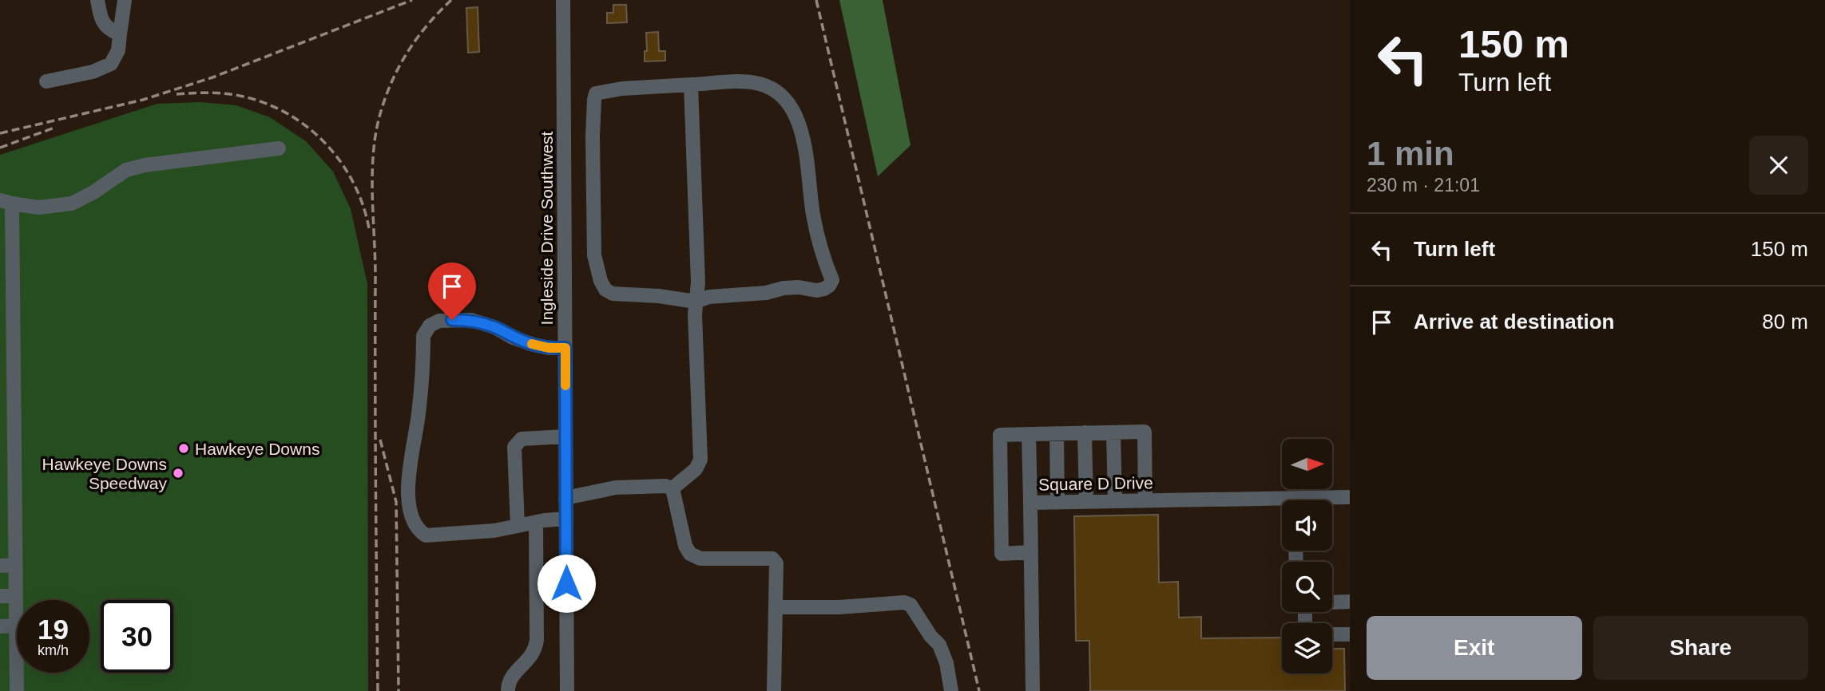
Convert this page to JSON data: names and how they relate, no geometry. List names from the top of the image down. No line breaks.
{"streets":{"street":["Ingleside Drive Southwest","Square D Drive"]},"places":["Hawkeye Downs","Hawkeye Downs Speedway"],"north":"right","page":{"turn":["150 m","Turn left"],"heading":["1 min","230 m · 21:01"],"list":[{"name":"Turn left","value":"150 m"},{"name":"Arrive at destination","value":"80 m"}],"speed":"19 km/h","limit":"30","buttons":["Exit","Share"]}}
